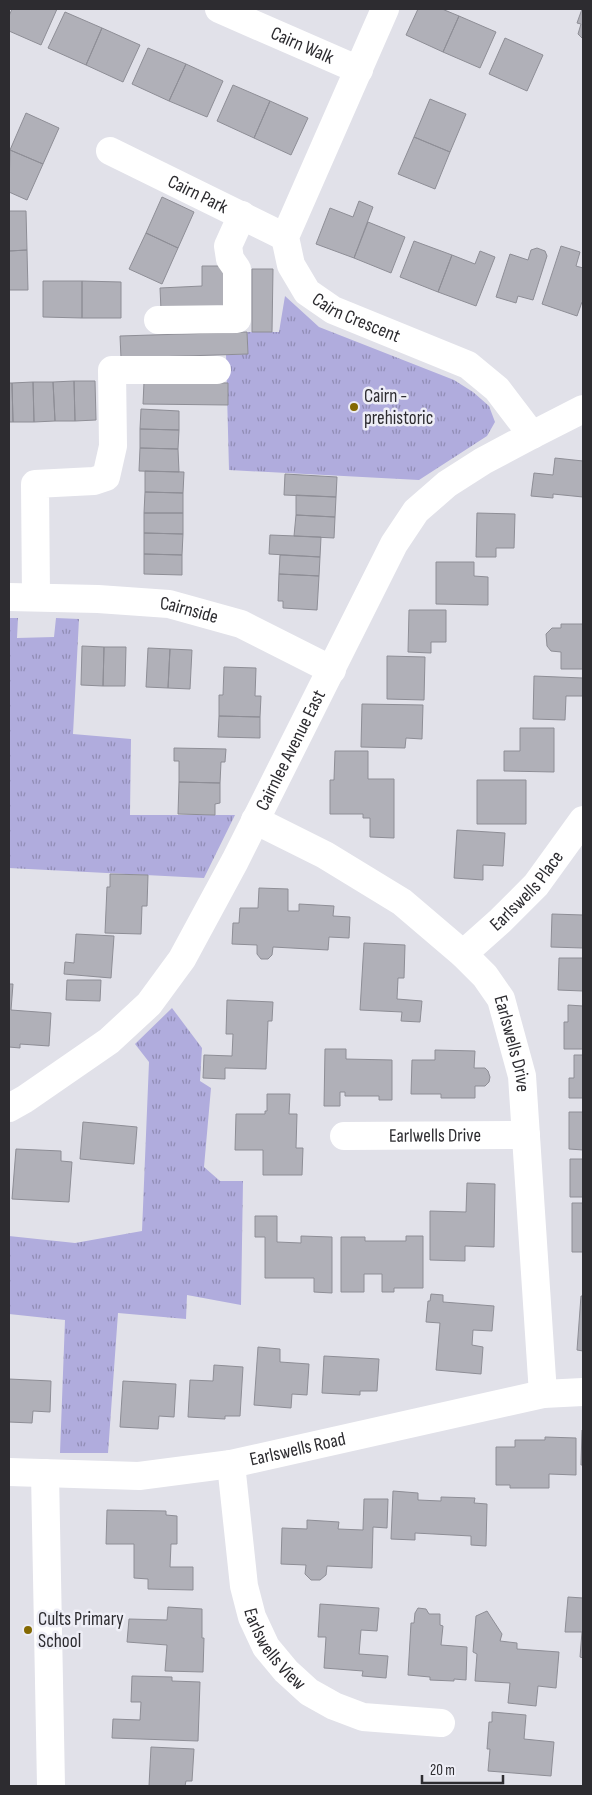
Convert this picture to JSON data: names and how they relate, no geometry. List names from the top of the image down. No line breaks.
{"streets":{"street":["Cairn Walk","Cairn Park","Cairn Crescent","Cairnside","Cairnlee Avenue East","Earlswells Place","Earlswells Drive","Earlwells Drive","Earlswells Road","Earlswells View"]},"crossings":[["Cairn Park","Cairn Crescent"],["Cairn Crescent","Cairnlee Avenue East"],["Cairnside","Cairnlee Avenue East"],["Cairnlee Avenue East","Earlswells Drive"],["Earlswells Place","Earlswells Drive"],["Earlswells Drive","Earlwells Drive"],["Earlswells Drive","Earlswells Road"],["Earlswells Road","Earlswells View"]],"places":["Cairn - prehistoric","Cults Primary School"],"scale_bar":"20 m"}
